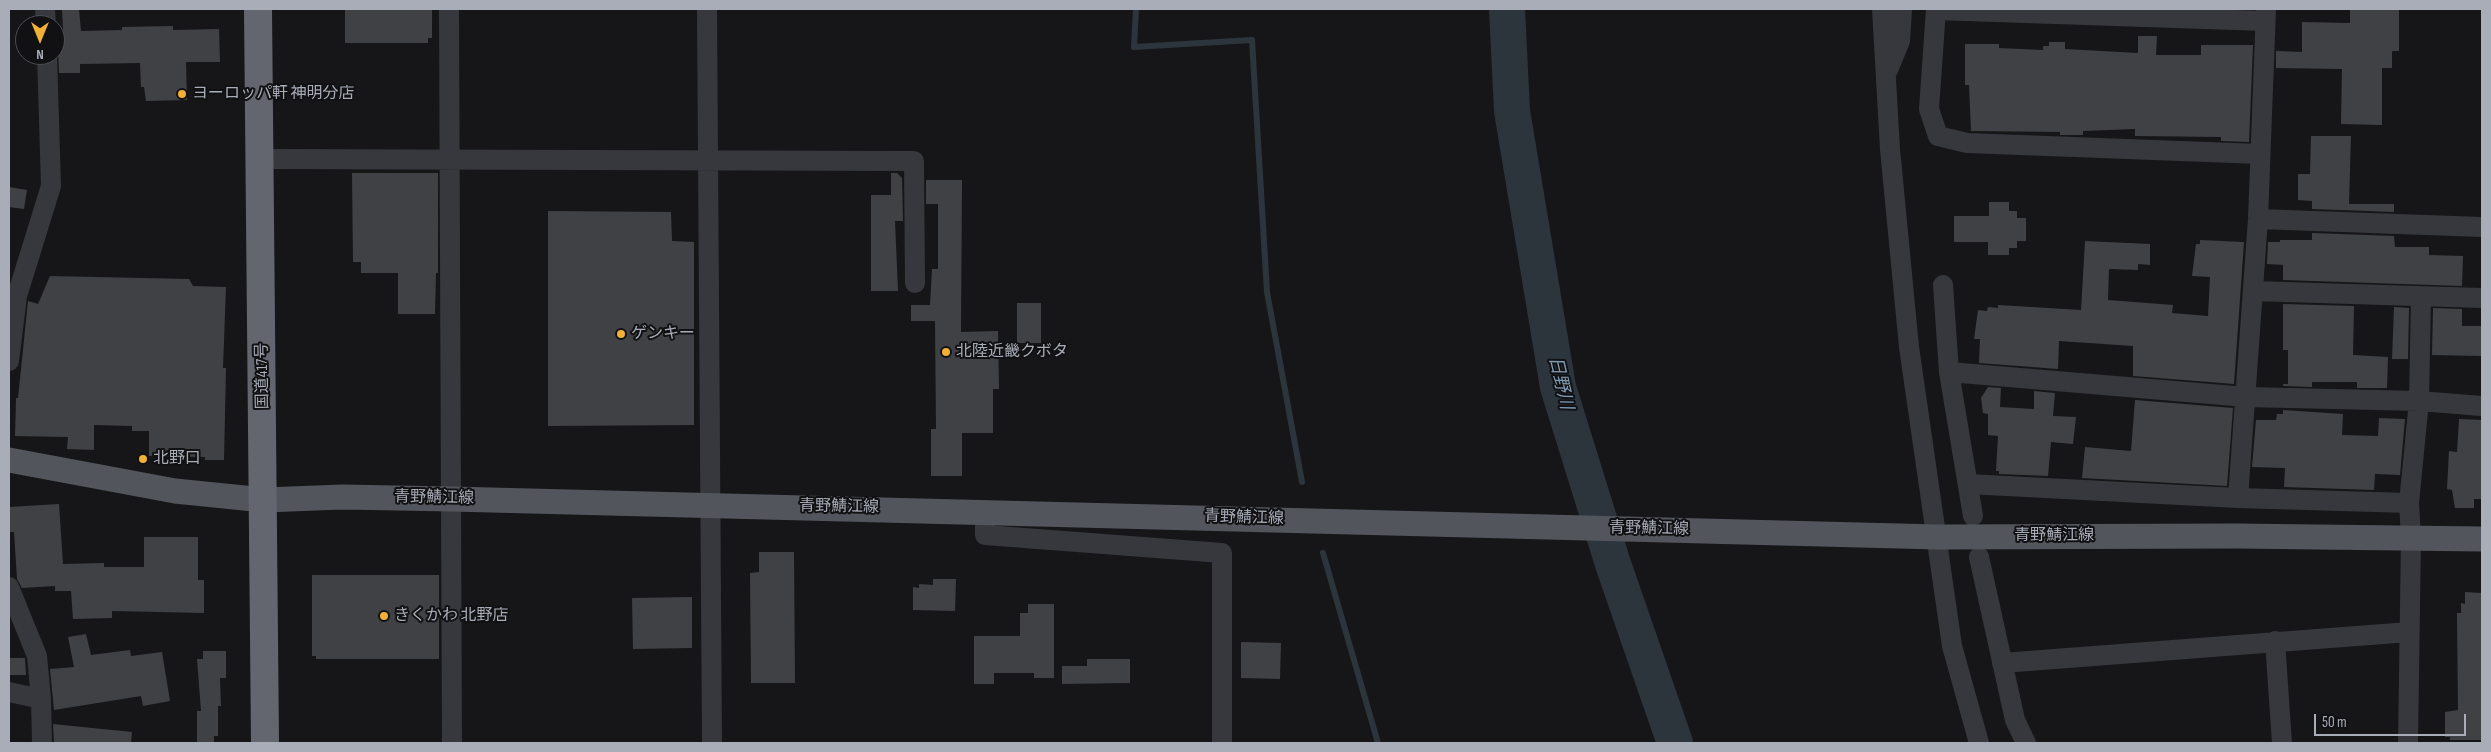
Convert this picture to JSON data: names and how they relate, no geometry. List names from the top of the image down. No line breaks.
{"streets":{"highway":["国道417号"],"main road":["青野鯖江線"]},"crossings":[["国道417号","青野鯖江線"]],"water":["日野川"],"places":["ヨーロッパ軒 神明分店","ゲンキー","北陸近畿クボタ","北野口","きくかわ 北野店"],"scale_bar":"50 m","north":"bottom"}
